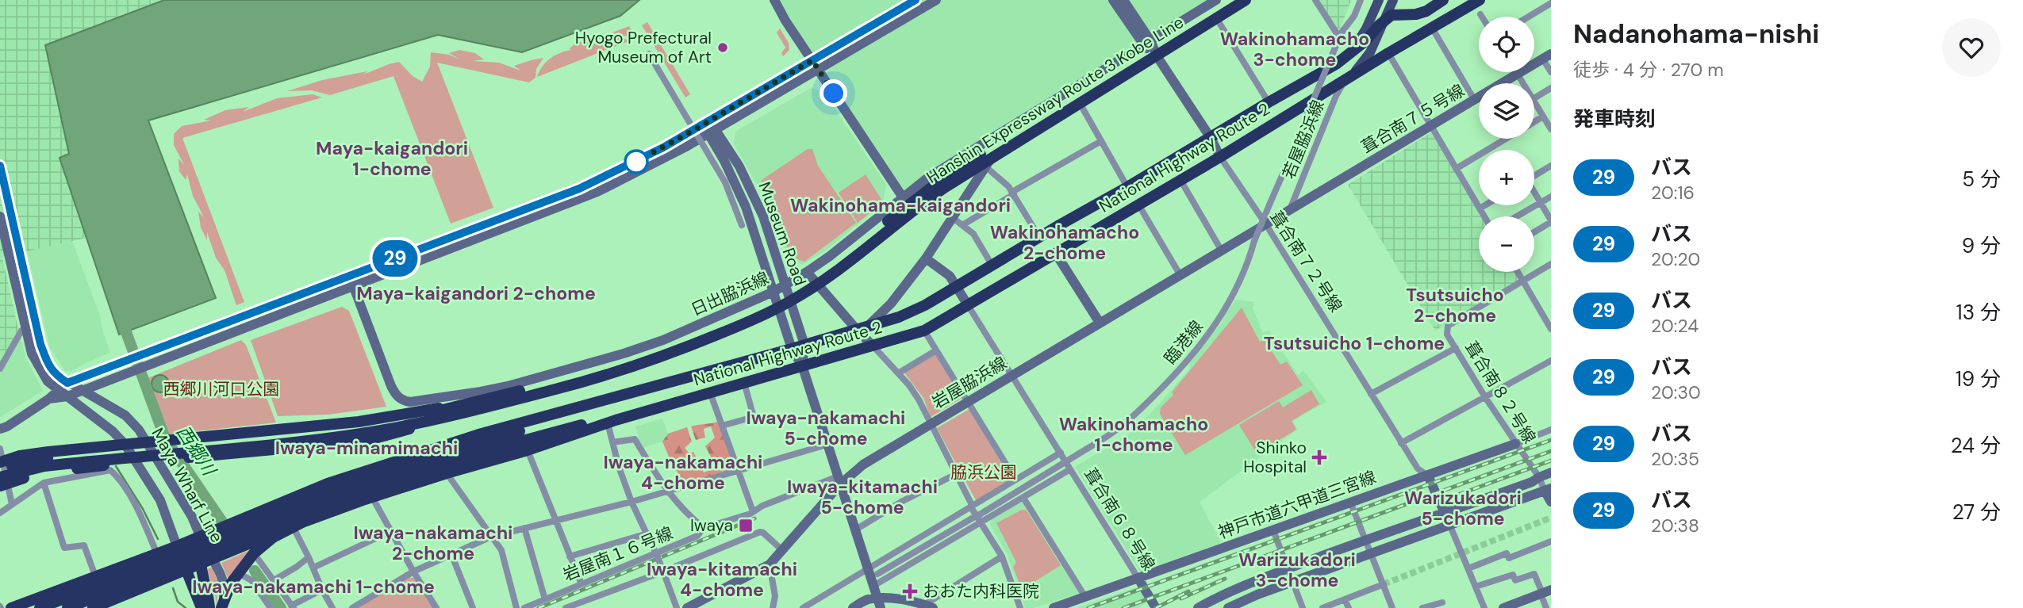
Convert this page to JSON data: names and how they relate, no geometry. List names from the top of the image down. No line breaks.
{"streets":{"highway":["Hanshin Expressway Route 3 Kobe Line","National Highway Route 2"],"street":["葺合南７５号線","若屋脇浜線","Museum Road","葺合南７２号線","日出脇浜線","臨港線","岩屋脇浜線","葺合南８２号線","Maya Wharf Line","神戸市道六甲道三宮線","葺合南６８号線","岩屋南１６号線"]},"crossings":[["葺合南７５号線","若屋脇浜線"],["葺合南７５号線","岩屋脇浜線"],["若屋脇浜線","National Highway Route 2"],["若屋脇浜線","岩屋脇浜線"],["National Highway Route 2","Museum Road"],["National Highway Route 2","葺合南７２号線"],["National Highway Route 2","Maya Wharf Line"],["National Highway Route 2","葺合南６８号線"],["Museum Road","日出脇浜線"],["Museum Road","臨港線"],["Museum Road","岩屋脇浜線"],["Museum Road","岩屋南１６号線"],["葺合南７２号線","岩屋脇浜線"],["葺合南７２号線","神戸市道六甲道三宮線"],["岩屋脇浜線","葺合南６８号線"],["岩屋脇浜線","岩屋南１６号線"],["葺合南８２号線","神戸市道六甲道三宮線"],["神戸市道六甲道三宮線","葺合南６８号線"]],"districts":["Wakinohamacho 3-chome","Maya-kaigandori 1-chome","Wakinohama-kaigandori","Wakinohamacho 2-chome","Maya-kaigandori 2-chome","Tsutsuicho 2-chome","Tsutsuicho 1-chome","Iwaya-nakamachi 5-chome","Wakinohamacho 1-chome","Iwaya-minamimachi","Iwaya-nakamachi 4-chome","Iwaya-kitamachi 5-chome","Warizukadori 5-chome","Iwaya-nakamachi 2-chome","Warizukadori 3-chome","Iwaya-kitamachi 4-chome","Iwaya-nakamachi 1-chome"],"water":["西郷川"],"parks":["西郷川河口公園","脇浜公園"],"places":{"other":["Hyogo Prefectural Museum of Art"],"health":["Shinko Hospital","おおた内科医院"],"transit":["Iwaya"]},"lines":["bus line 29"],"page":{"on_map":"29","heading":[["Nadanohama-nishi","徒歩 · 4 分 · 270 m"],"発車時刻"],"map_buttons":["+","−"],"list":[{"mark":"29","name":"バス","note":"20:16","value":"5 分"},{"mark":"29","name":"バス","note":"20:20","value":"9 分"},{"mark":"29","name":"バス","note":"20:24","value":"13 分"},{"mark":"29","name":"バス","note":"20:30","value":"19 分"},{"mark":"29","name":"バス","note":"20:35","value":"24 分"},{"mark":"29","name":"バス","note":"20:38","value":"27 分"}]}}
